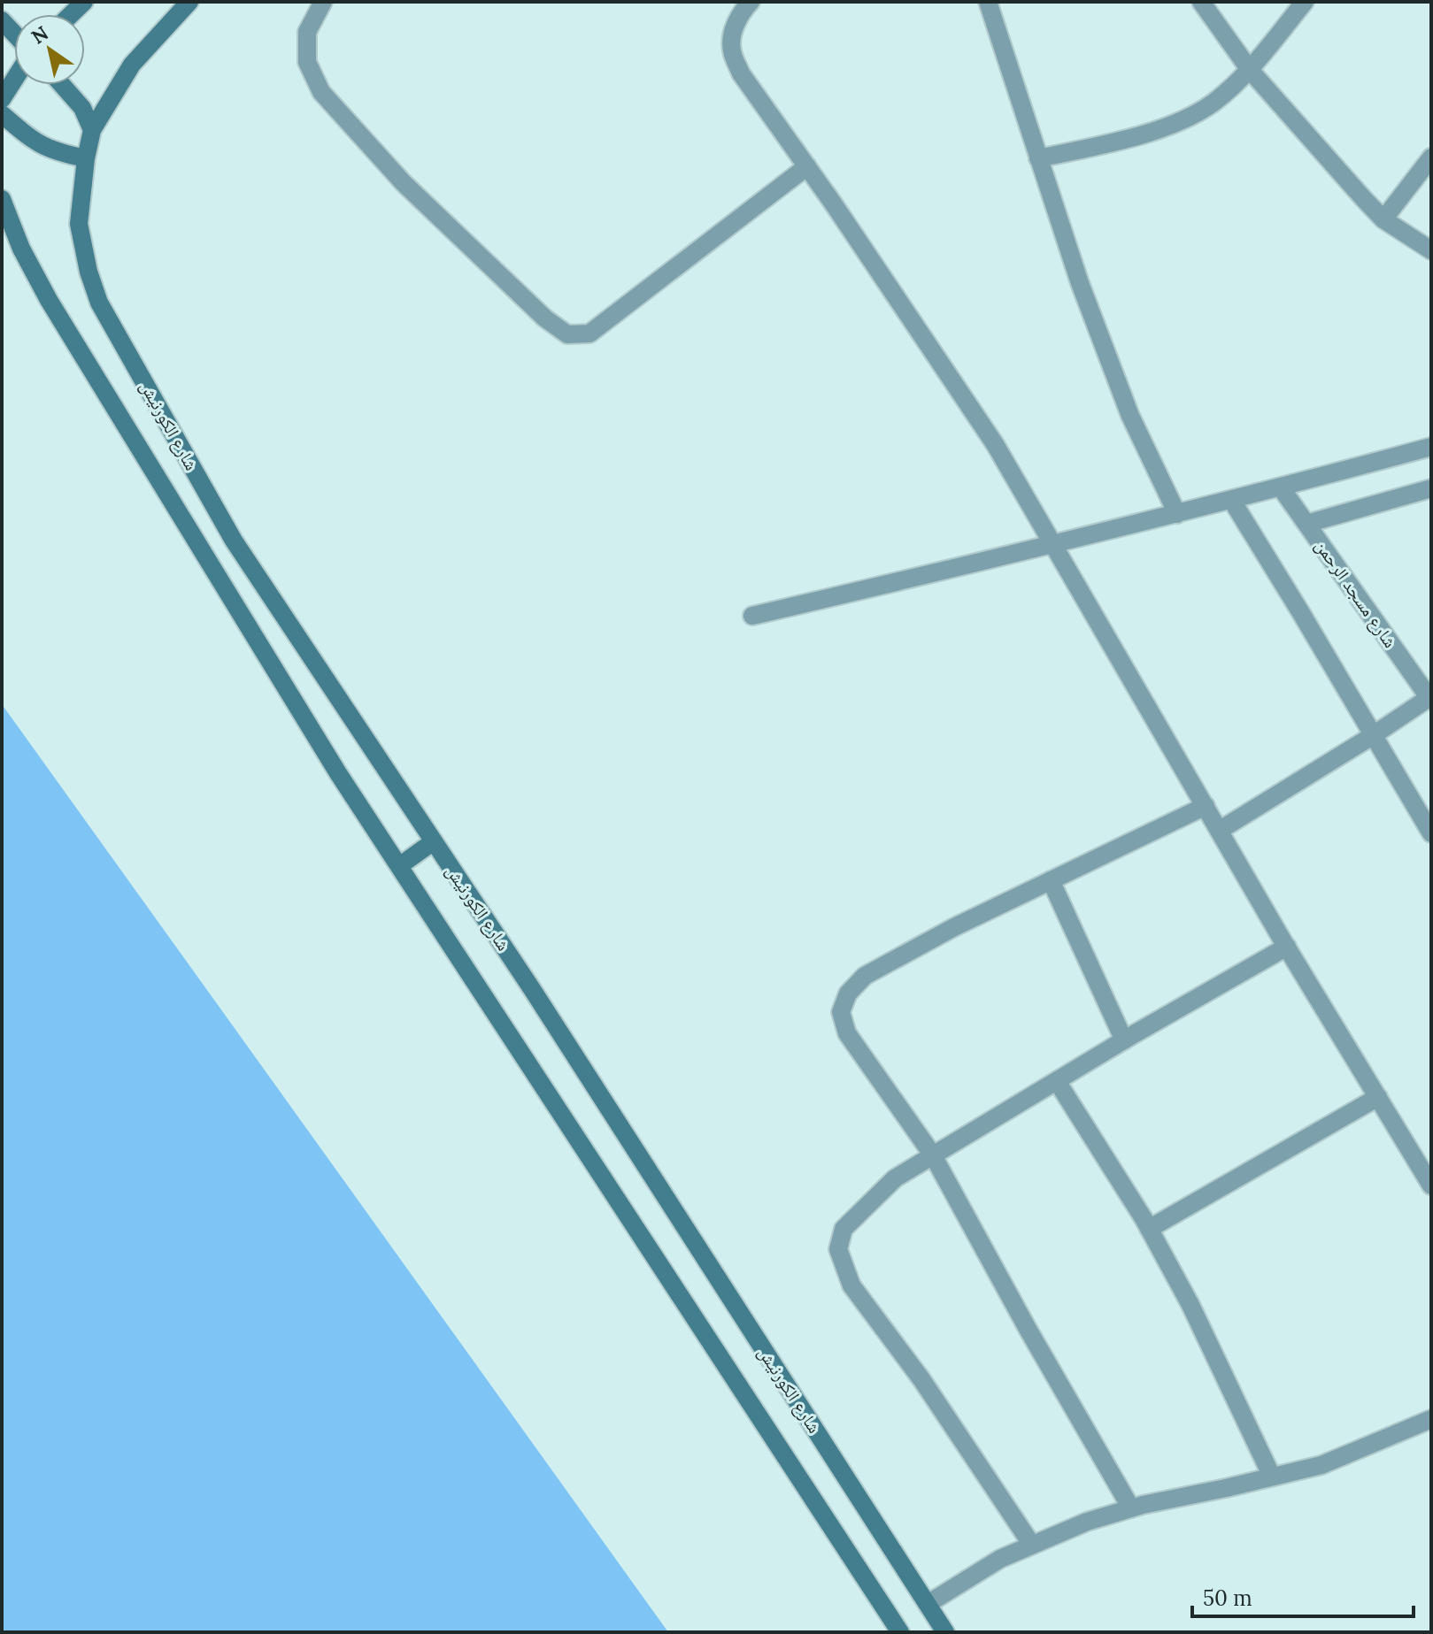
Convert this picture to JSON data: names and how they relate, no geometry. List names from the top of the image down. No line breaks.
{"streets":{"main road":["شارع الكورنيش"],"street":["شارع مسجد الرحمن"]},"scale_bar":"50 m","north":"top left"}
